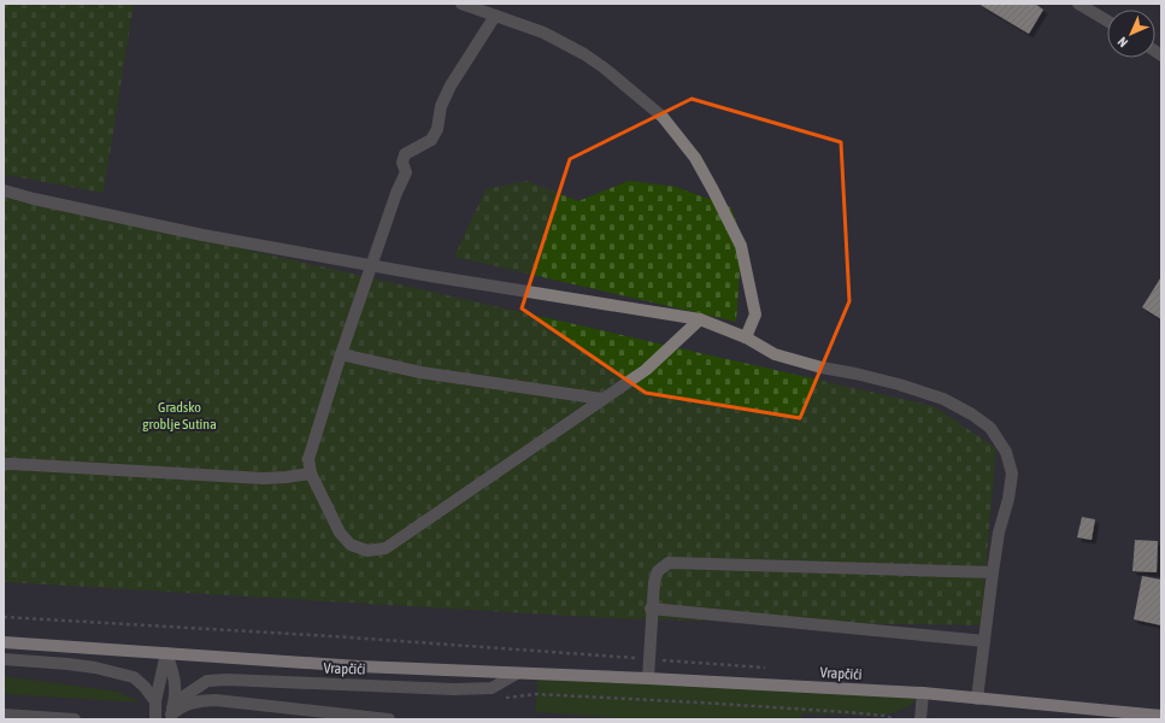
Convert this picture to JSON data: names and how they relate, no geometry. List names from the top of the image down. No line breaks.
{"streets":{"main road":["Vrapčići"]},"parks":["Gradsko groblje Sutina"],"north":"bottom left"}
